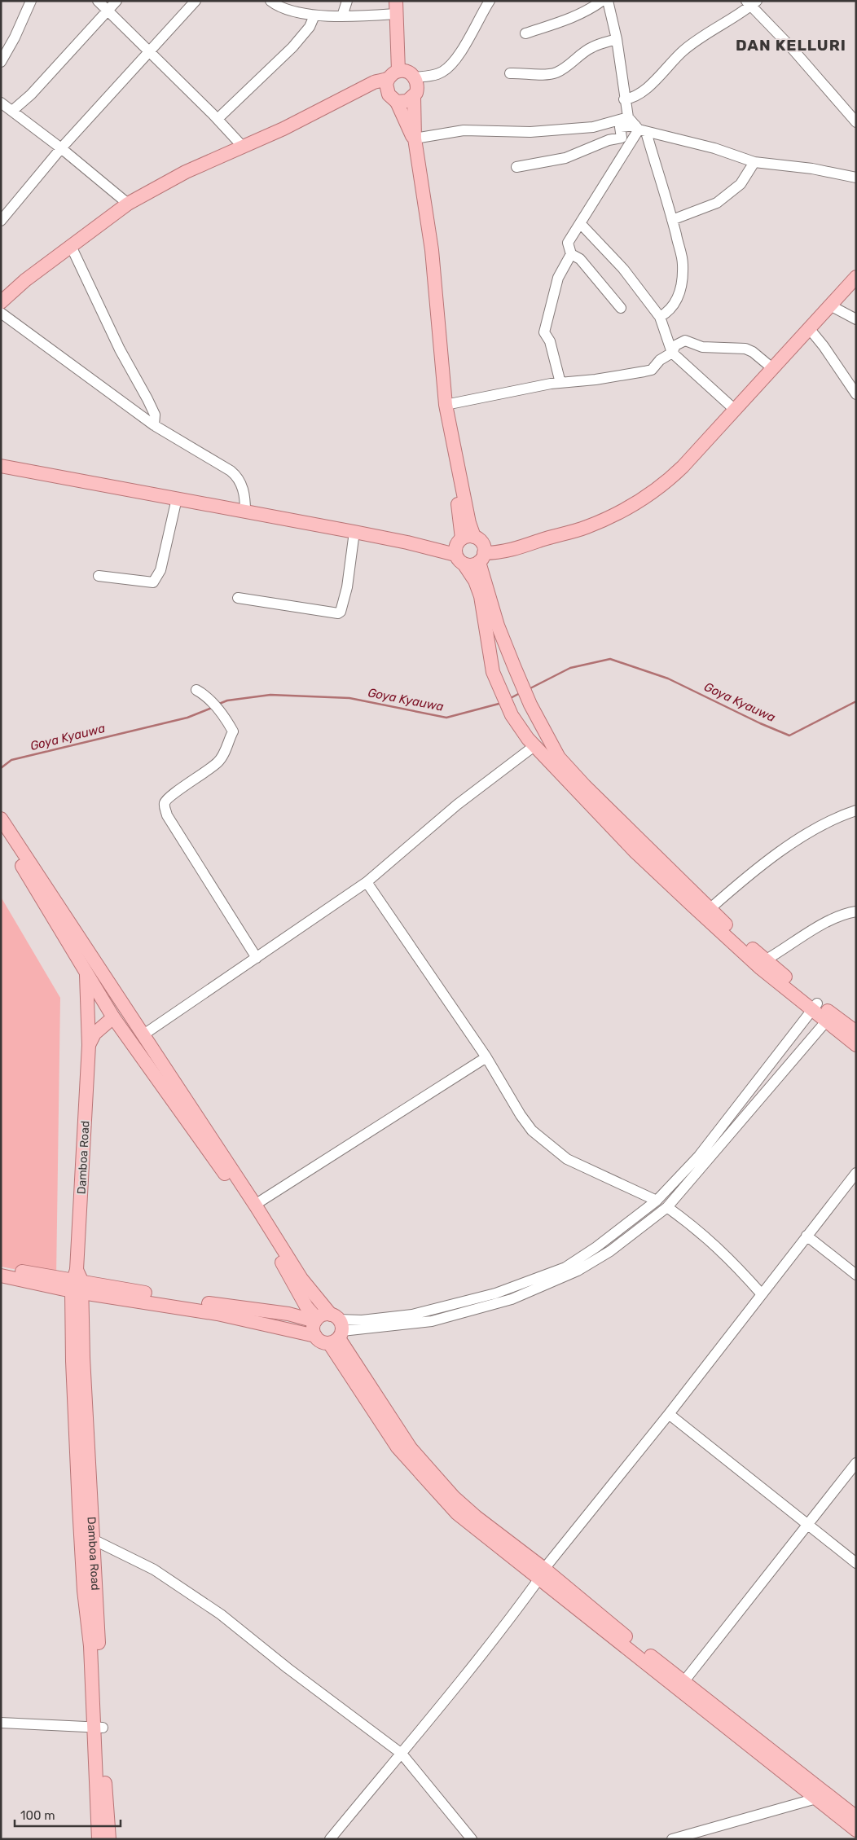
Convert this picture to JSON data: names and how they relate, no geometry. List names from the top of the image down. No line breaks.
{"streets":{"main road":["Damboa Road"]},"districts":["DAN KELLURI"],"water":["Goya Kyauwa"],"scale_bar":"100 m"}
